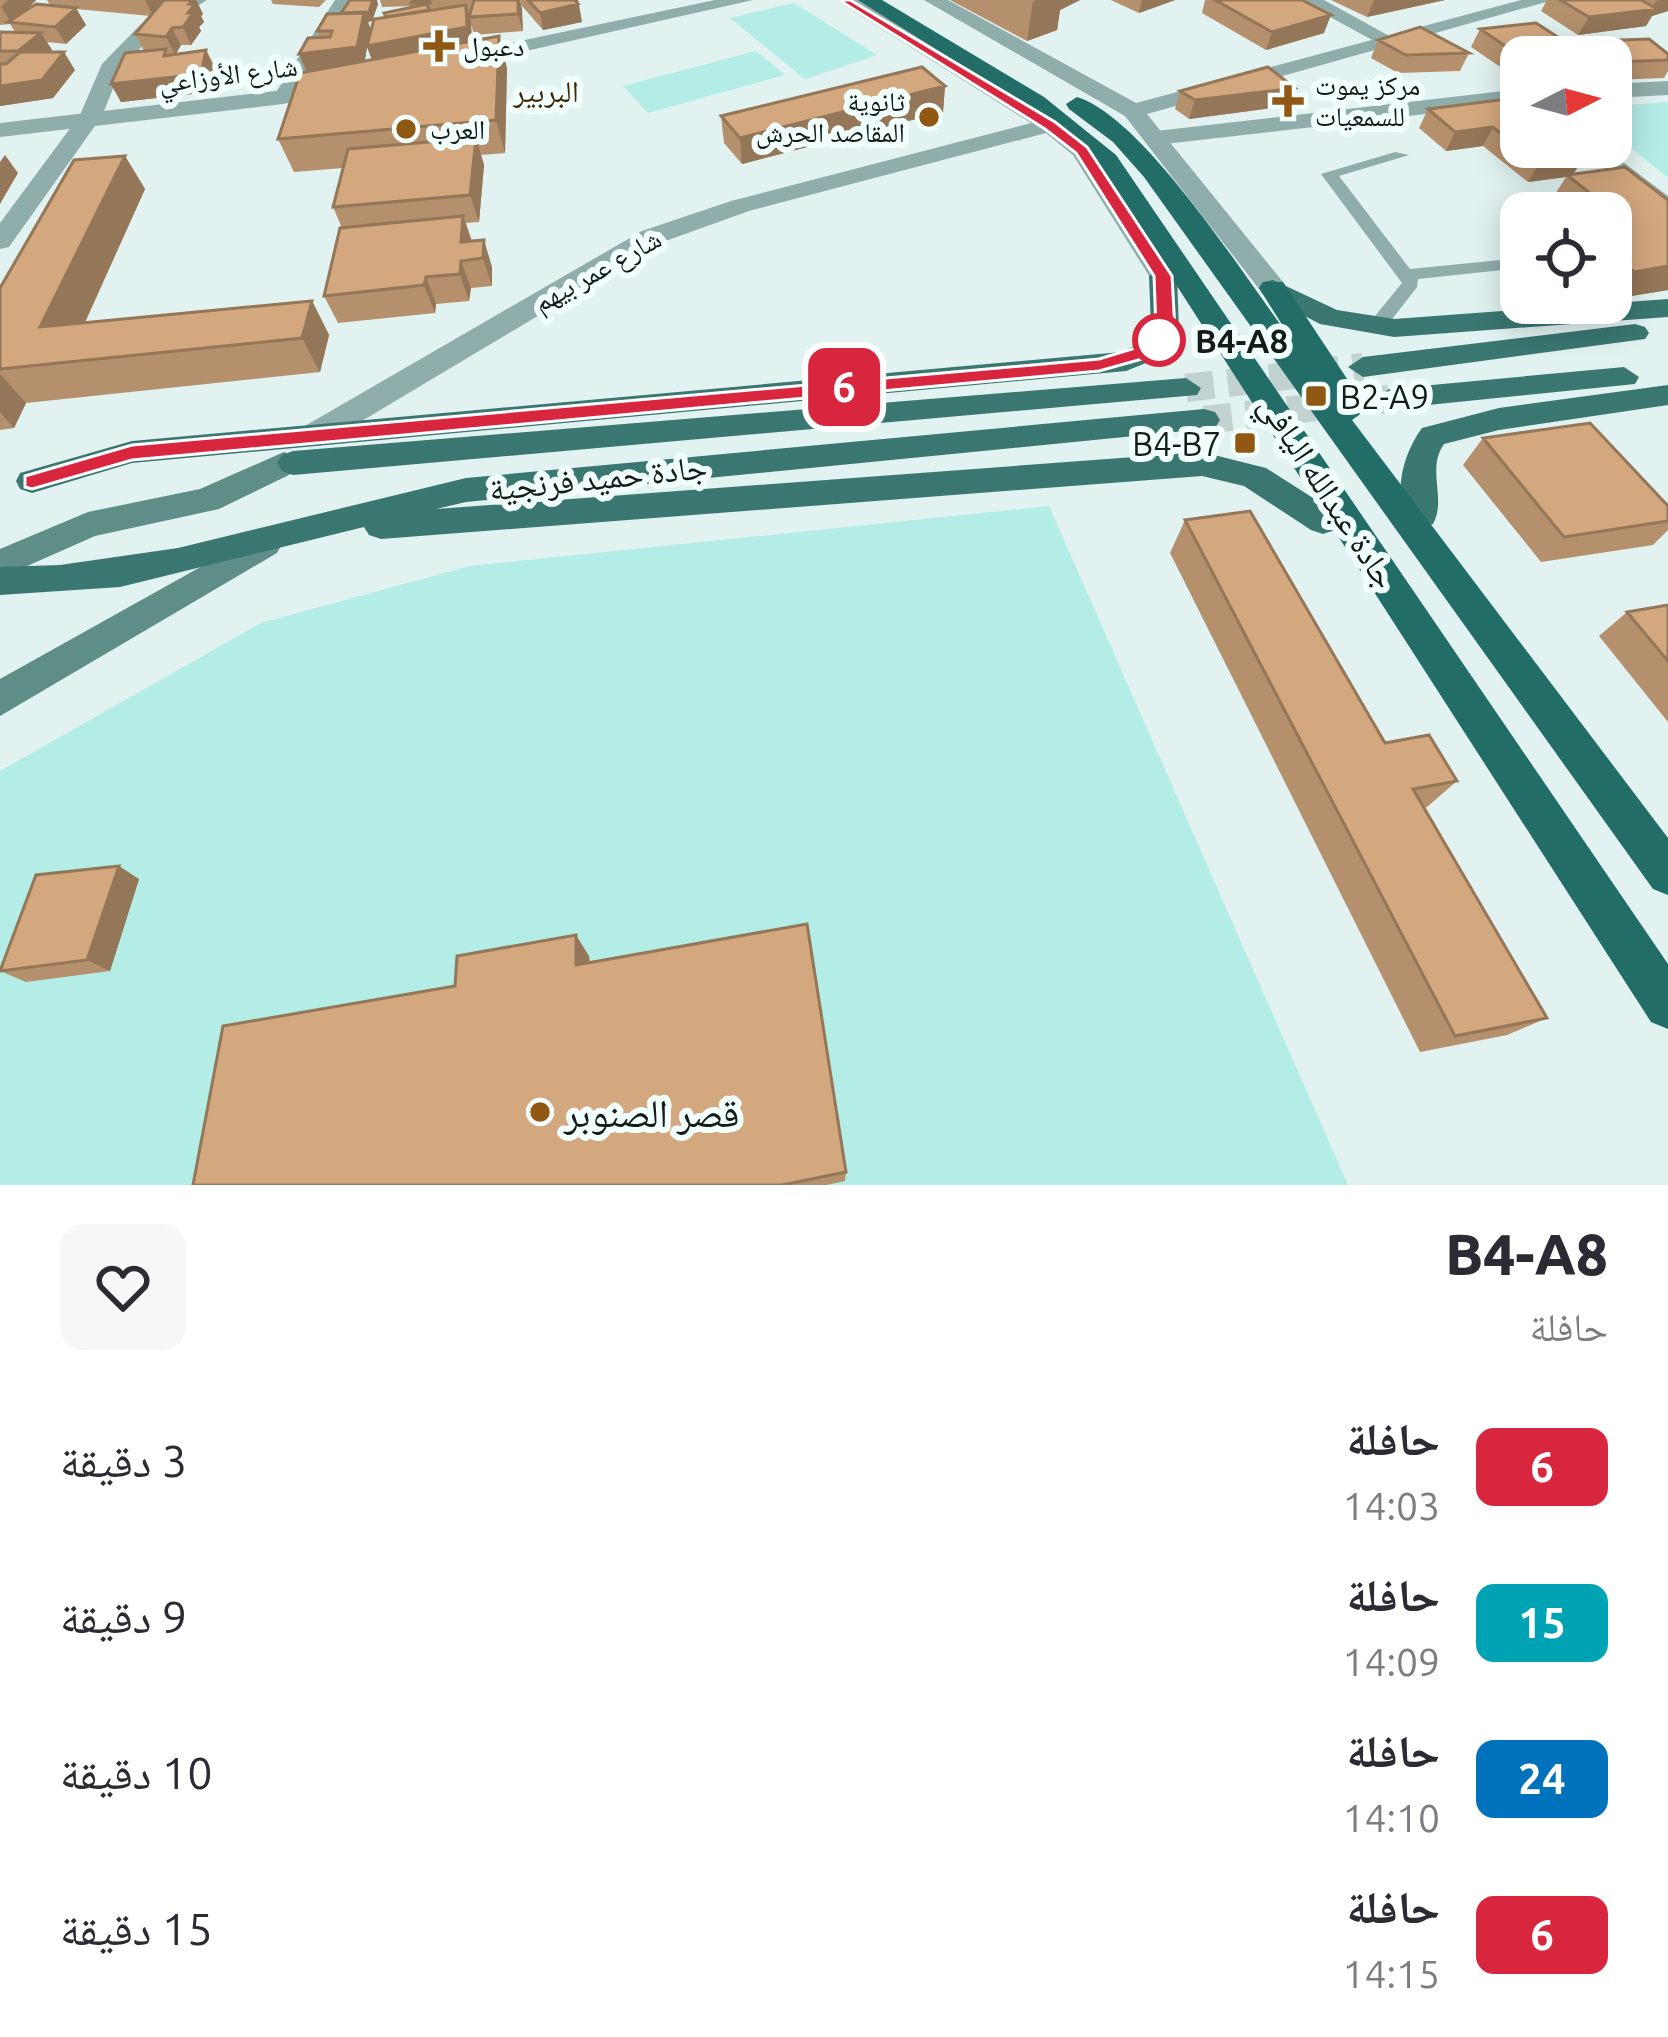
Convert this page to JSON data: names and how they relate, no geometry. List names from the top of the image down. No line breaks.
{"streets":{"highway":["جادة عبدالله اليافي"],"main road":["جادة حميد فرنجية"],"street":["شارع الأوزاعي","شارع عمر بيهم"]},"crossings":[["شارع عمر بيهم","جادة عبدالله اليافي"]],"districts":["البربير"],"places":{"health":["دعبول","مركز يموت للسمعيات"],"other":["ثانوية المقاصد الحرش","العرب","B4-A8","قصر الصنوبر"],"transit":["B2-A9","B4-B7"]},"lines":["bus line 6"],"north":"right","page":{"on_map":"6","heading":["B4-A8","حافلة"],"list":[{"mark":"6","name":"حافلة","note":"14:03","value":"3 دقيقة"},{"mark":"15","name":"حافلة","note":"14:09","value":"9 دقيقة"},{"mark":"24","name":"حافلة","note":"14:10","value":"10 دقيقة"},{"mark":"6","name":"حافلة","note":"14:15","value":"15 دقيقة"}]}}
